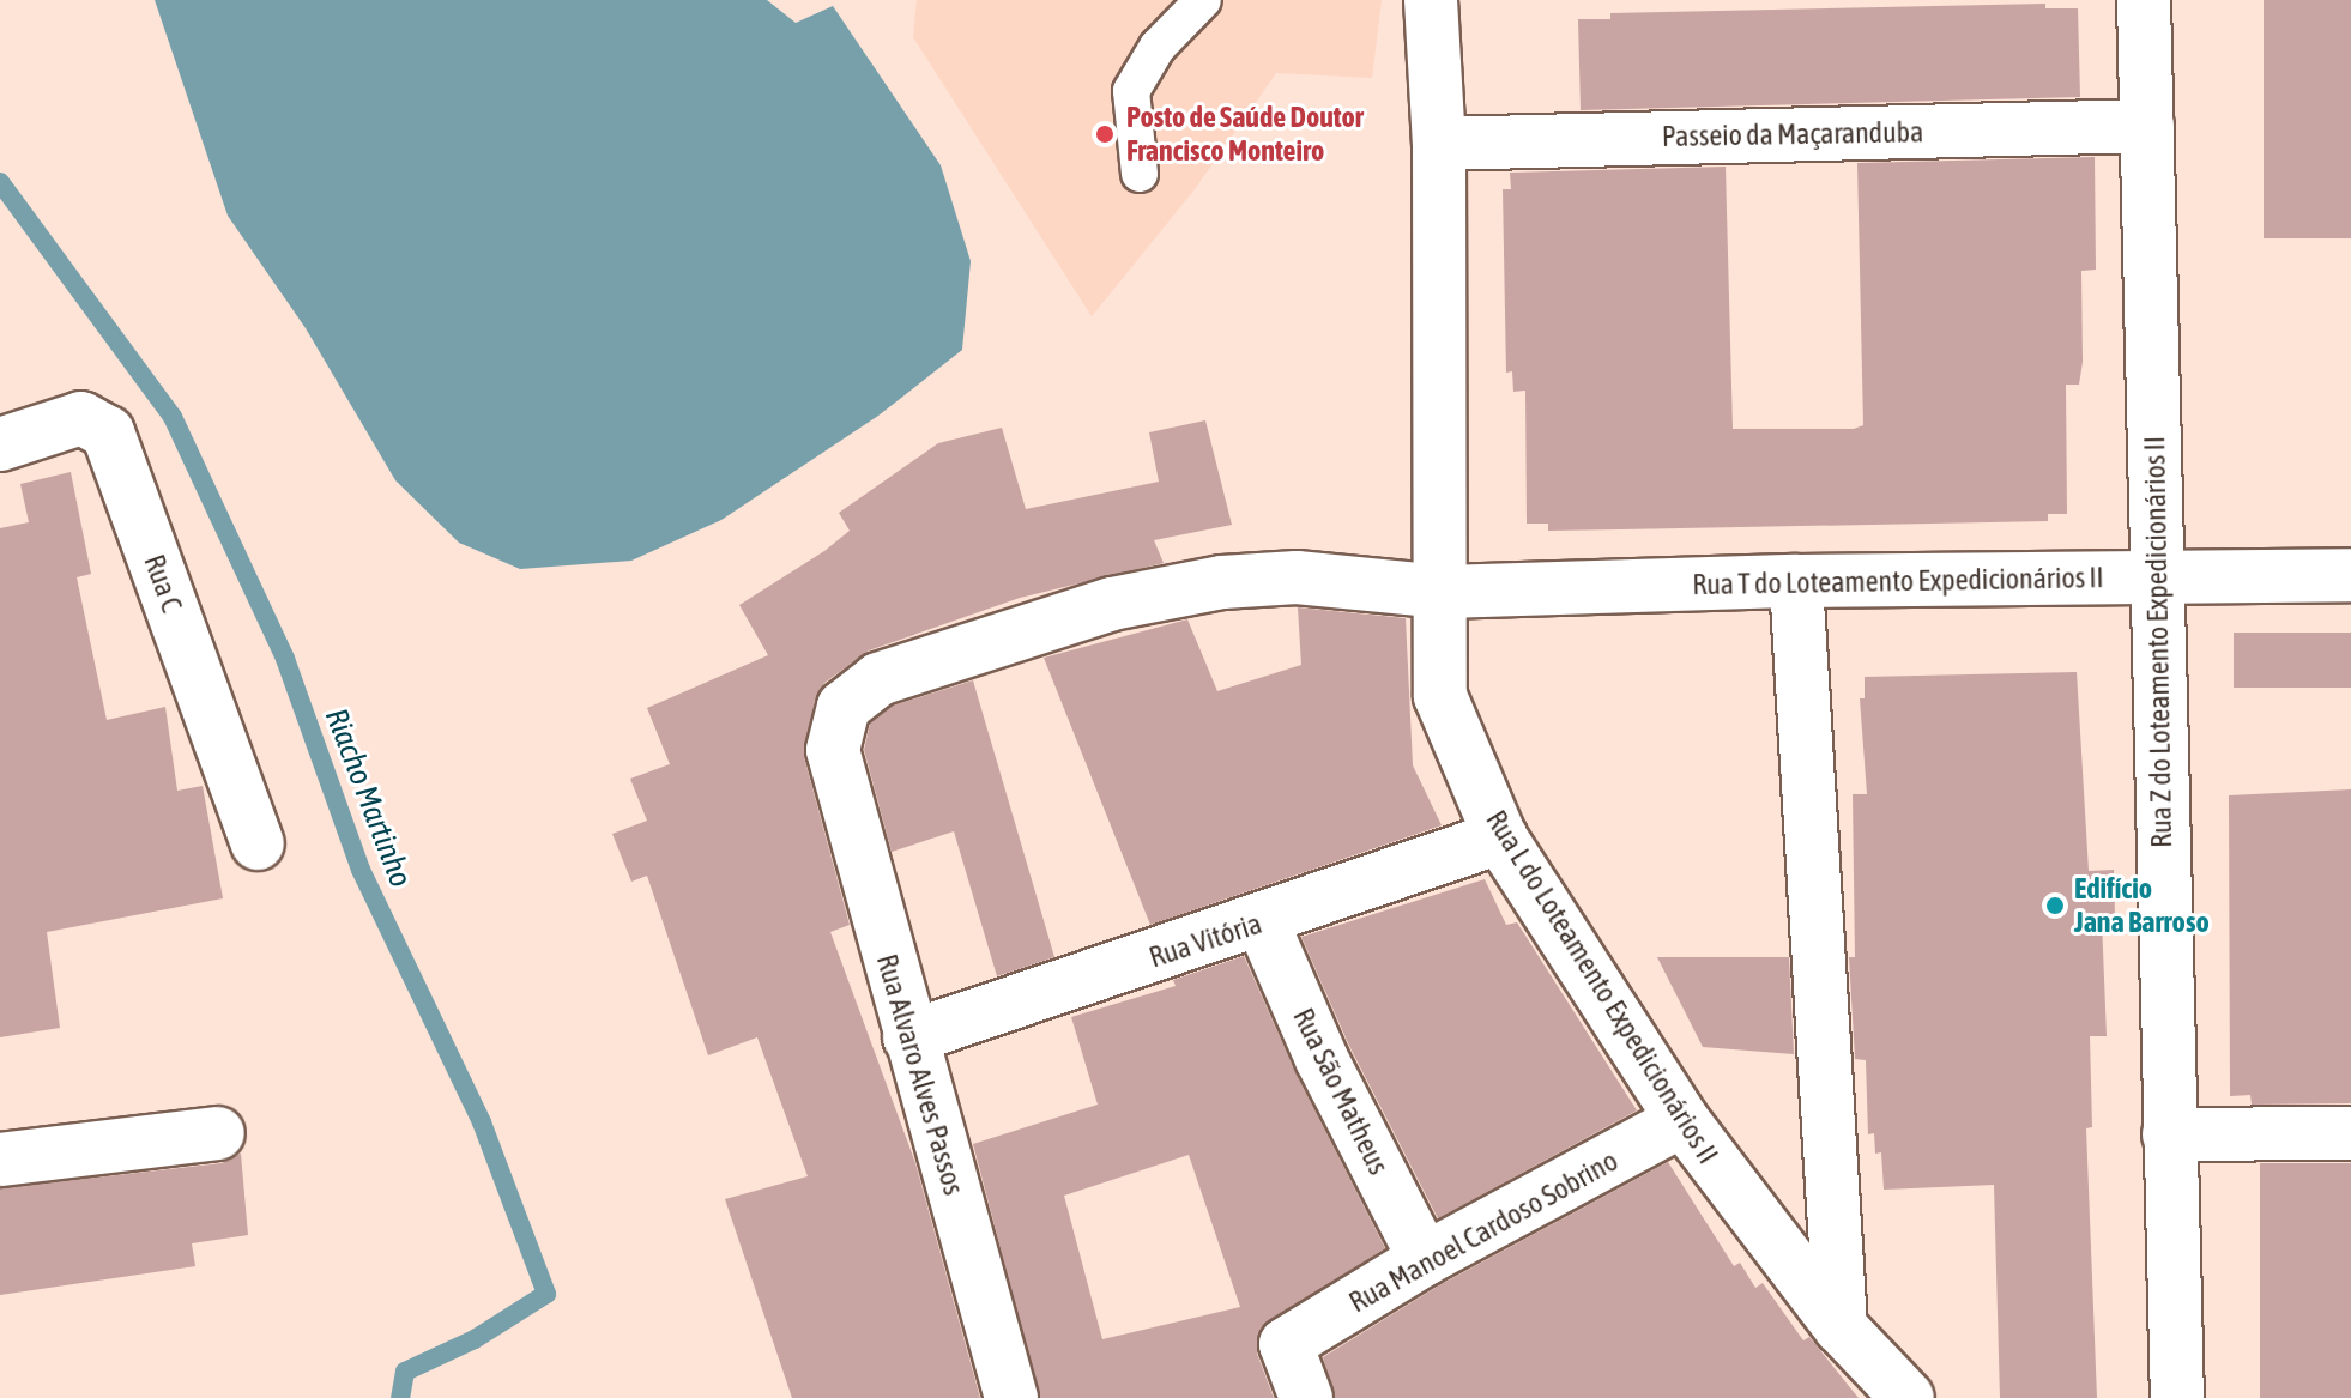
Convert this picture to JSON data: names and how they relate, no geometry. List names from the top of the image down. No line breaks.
{"streets":{"street":["Passeio da Maçaranduba","Rua T do Loteamento Expedicionários II","Rua C","Rua Z do Loteamento Expedicionários II","Rua Vitória","Rua L do Loteamento Expedicionários II","Rua Alvaro Alves Passos","Rua São Matheus","Rua Manoel Cardoso Sobrino"]},"crossings":[["Passeio da Maçaranduba","Rua Z do Loteamento Expedicionários II"],["Passeio da Maçaranduba","Rua L do Loteamento Expedicionários II"],["Rua T do Loteamento Expedicionários II","Rua Z do Loteamento Expedicionários II"],["Rua T do Loteamento Expedicionários II","Rua L do Loteamento Expedicionários II"],["Rua T do Loteamento Expedicionários II","Rua Alvaro Alves Passos"],["Rua Vitória","Rua L do Loteamento Expedicionários II"],["Rua Vitória","Rua Alvaro Alves Passos"],["Rua Vitória","Rua São Matheus"],["Rua L do Loteamento Expedicionários II","Rua Manoel Cardoso Sobrino"],["Rua São Matheus","Rua Manoel Cardoso Sobrino"]],"water":["Riacho Martinho"],"places":["Posto de Saúde Doutor Francisco Monteiro","Edifício Jana Barroso"]}
